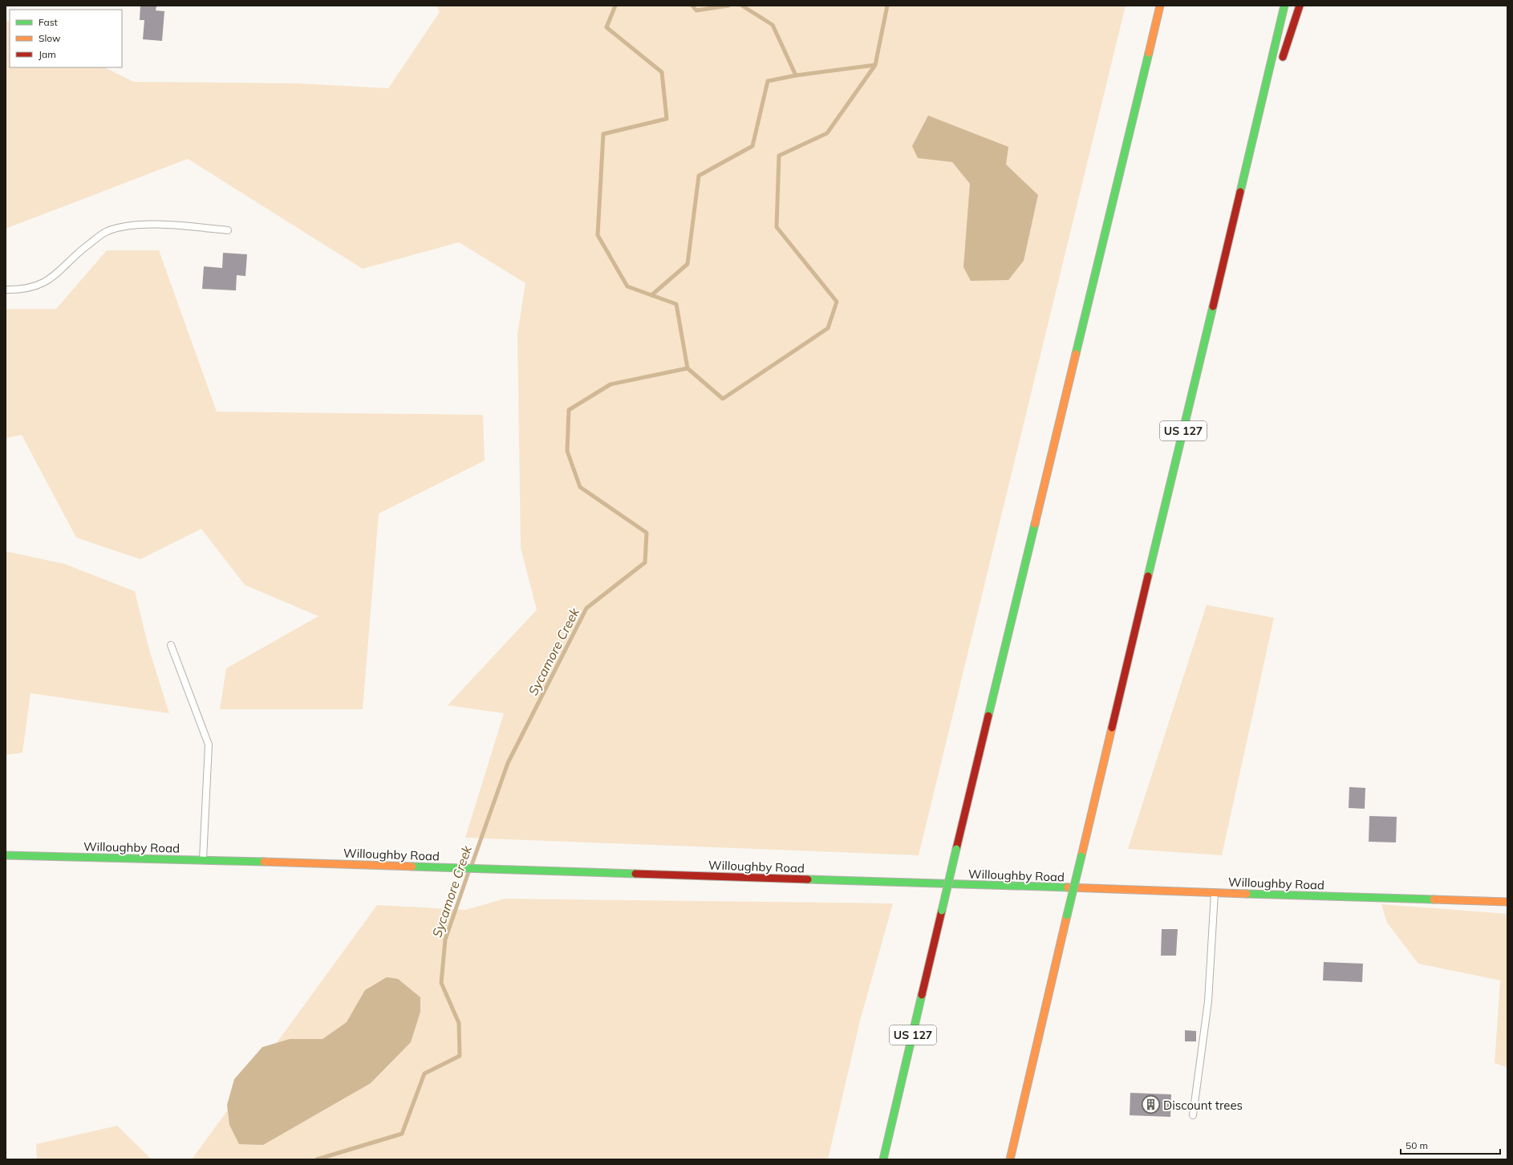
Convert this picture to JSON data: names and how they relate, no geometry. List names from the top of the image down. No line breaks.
{"streets":{"main road":["US 127","Willoughby Road"]},"water":["Sycamore Creek"],"places":{"building":["Discount trees"]},"legend":["Fast","Slow","Jam"],"scale_bar":"50 m"}
